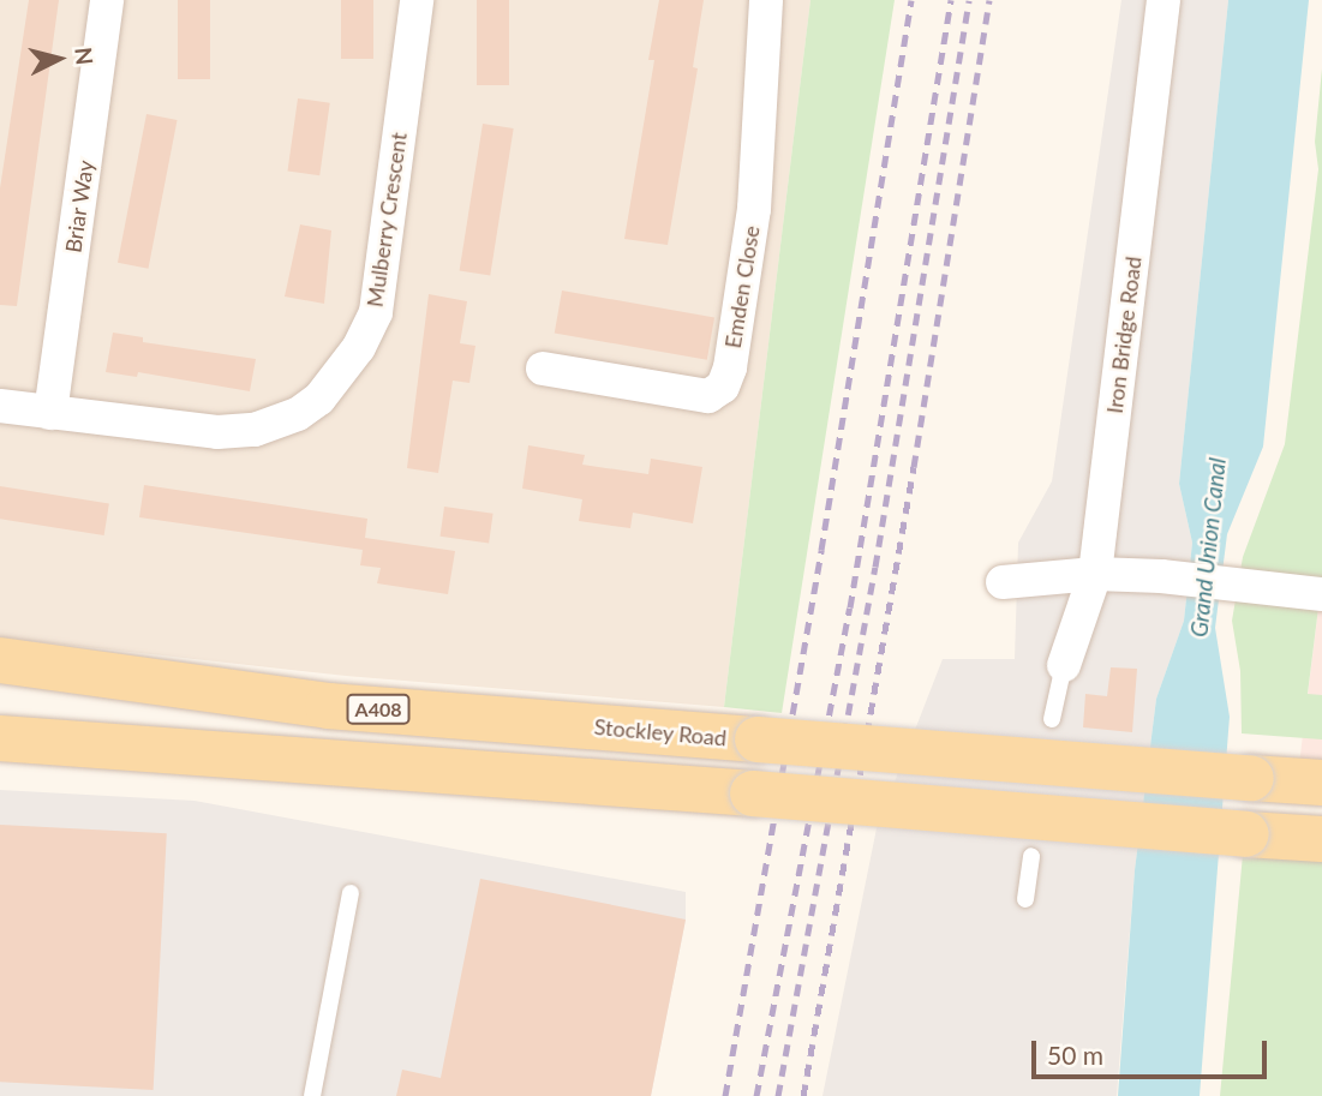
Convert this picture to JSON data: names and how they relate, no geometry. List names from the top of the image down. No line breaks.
{"streets":{"main road":["A408","Stockley Road"],"street":["Briar Way","Mulberry Crescent","Emden Close","Iron Bridge Road"]},"crossings":[["Briar Way","Mulberry Crescent"]],"water":["Grand Union Canal"],"scale_bar":"50 m","north":"right"}
